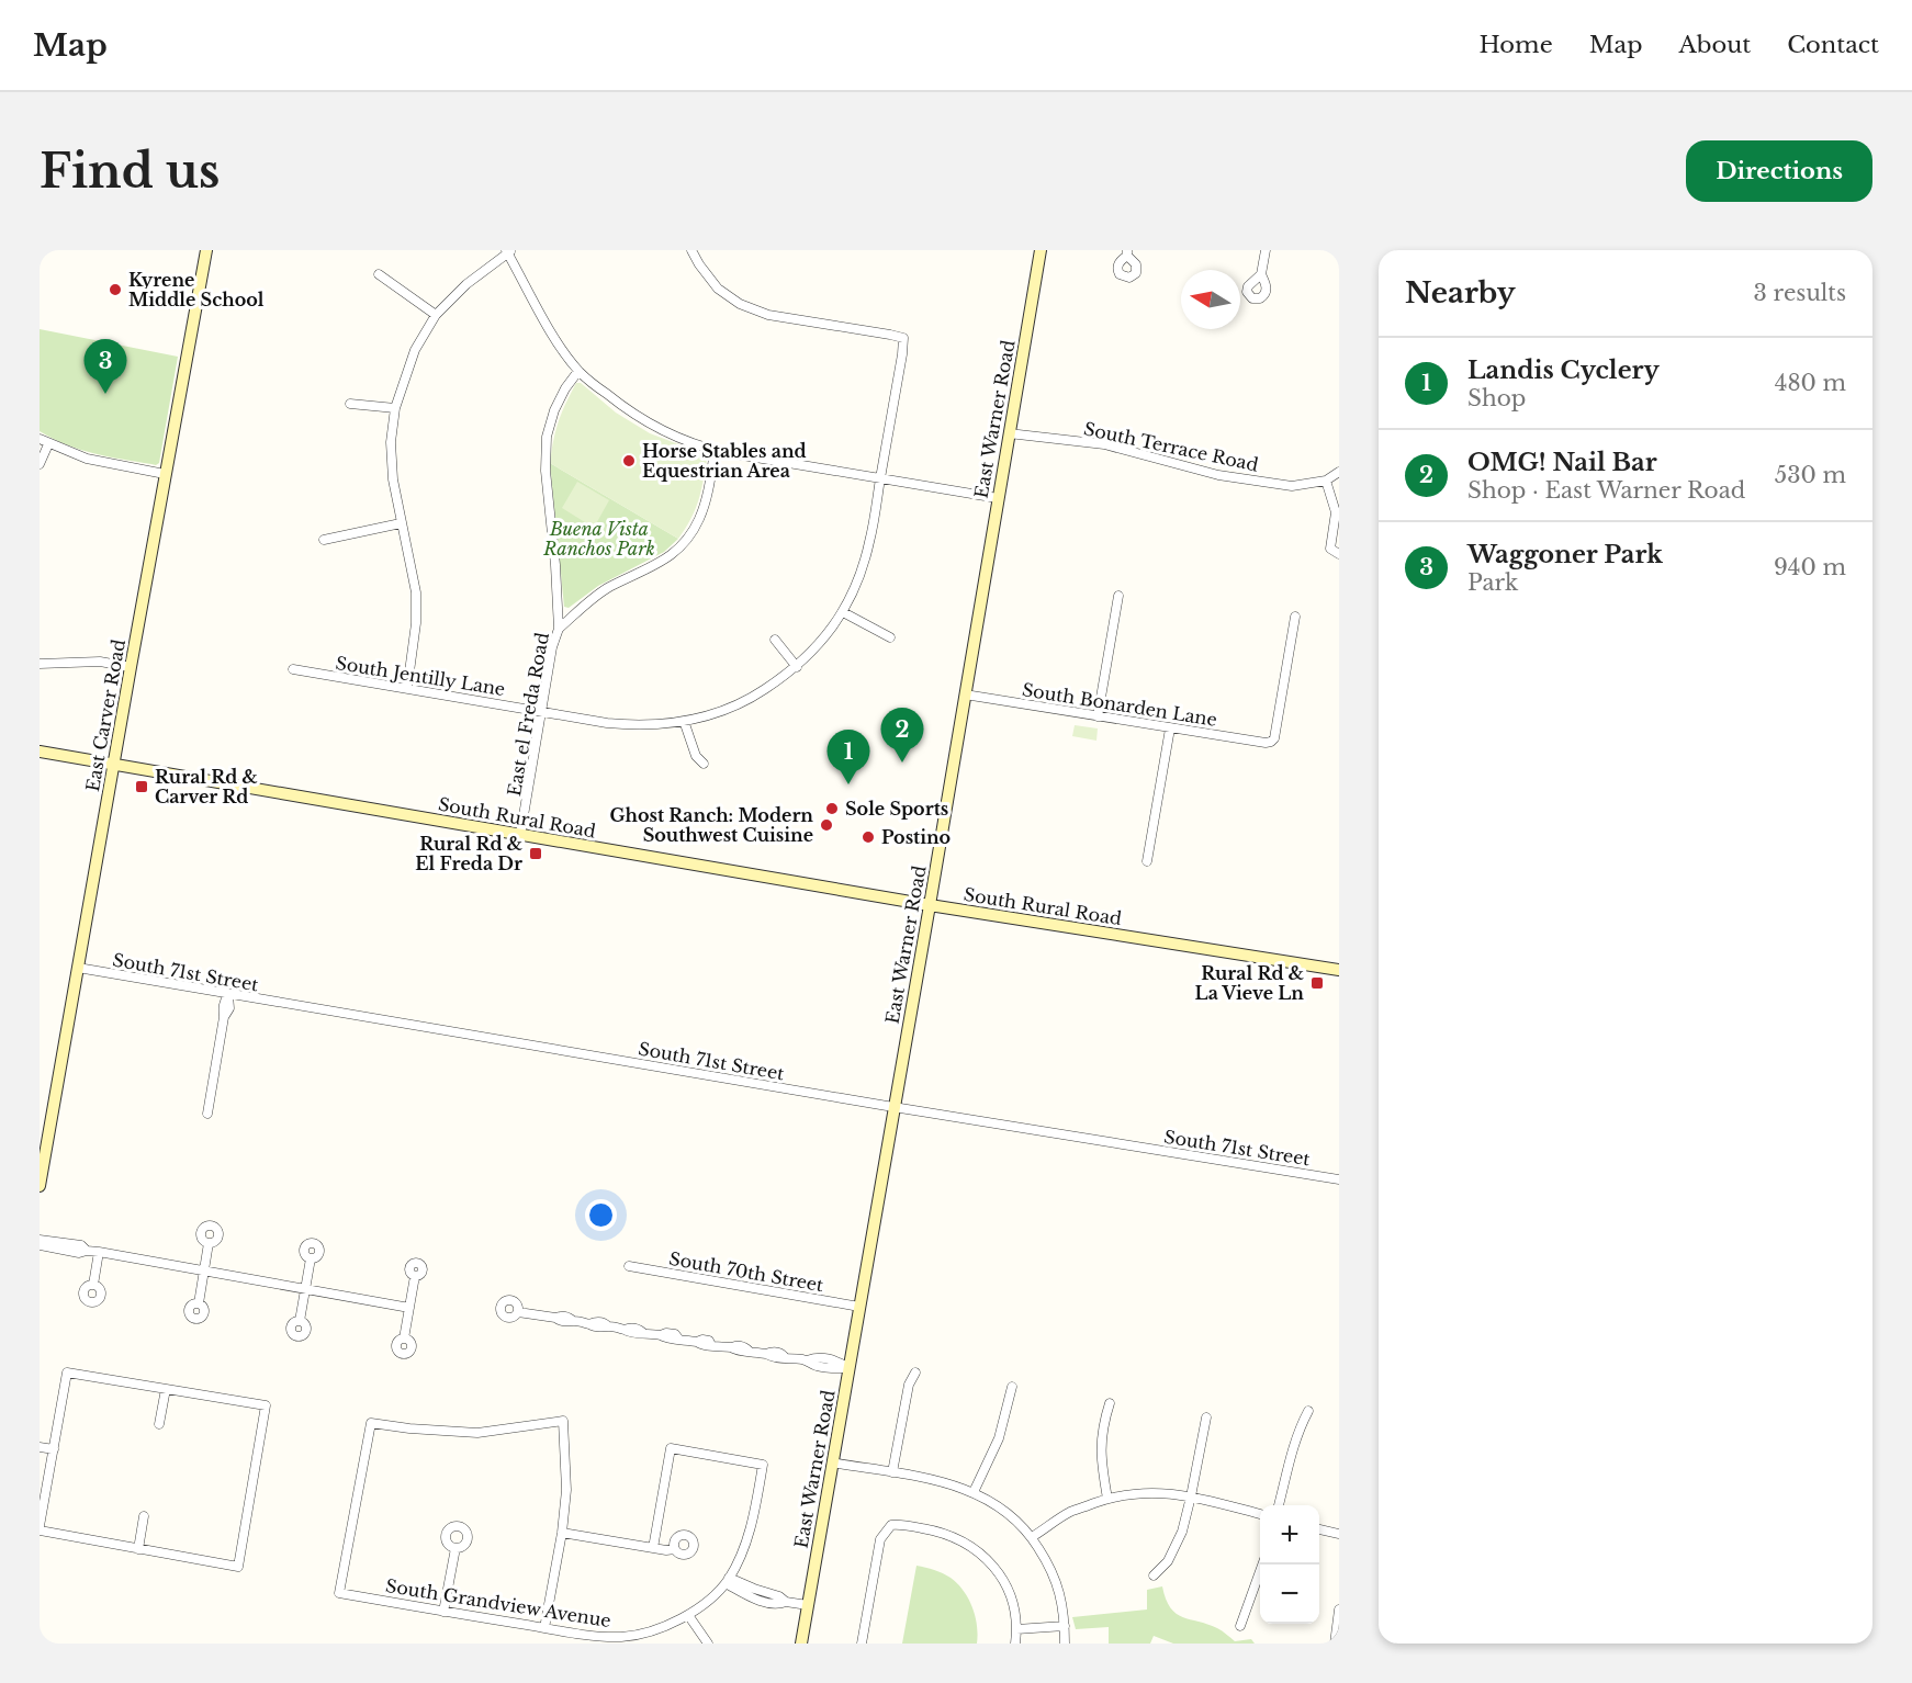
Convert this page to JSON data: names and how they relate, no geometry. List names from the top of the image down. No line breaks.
{"streets":{"main road":["East Warner Road","East Carver Road","South Rural Road"],"street":["South Terrace Road","South Jentilly Lane","South Bonarden Lane","East el Freda Road","South 71st Street","South 70th Street","South Grandview Avenue"]},"crossings":[["East Warner Road","South Terrace Road"],["East Warner Road","South Bonarden Lane"],["East Warner Road","South Rural Road"],["East Warner Road","South 71st Street"],["East Warner Road","South 70th Street"],["South Jentilly Lane","East el Freda Road"],["East el Freda Road","South Rural Road"],["East Carver Road","South Rural Road"],["East Carver Road","South 71st Street"]],"parks":["Buena Vista Ranchos Park"],"places":{"other":["Kyrene Middle School","Horse Stables and Equestrian Area","Sole Sports","Ghost Ranch: Modern Southwest Cuisine","Postino"],"transit":["Rural Rd & Carver Rd","Rural Rd & El Freda Dr","Rural Rd & La Vieve Ln"]},"north":"left","page":{"header":"Map","nav":["Home","Map","About","Contact"],"buttons":"Directions","title":"Find us","heading":["Nearby","3 results"],"list":[{"mark":"1","name":"Landis Cyclery","note":"Shop","value":"480 m"},{"mark":"2","name":"OMG! Nail Bar","note":"Shop · East Warner Road","value":"530 m"},{"mark":"3","name":"Waggoner Park","note":"Park","value":"940 m"}],"pins":["3","2","1"],"map_buttons":["+","−"]}}
